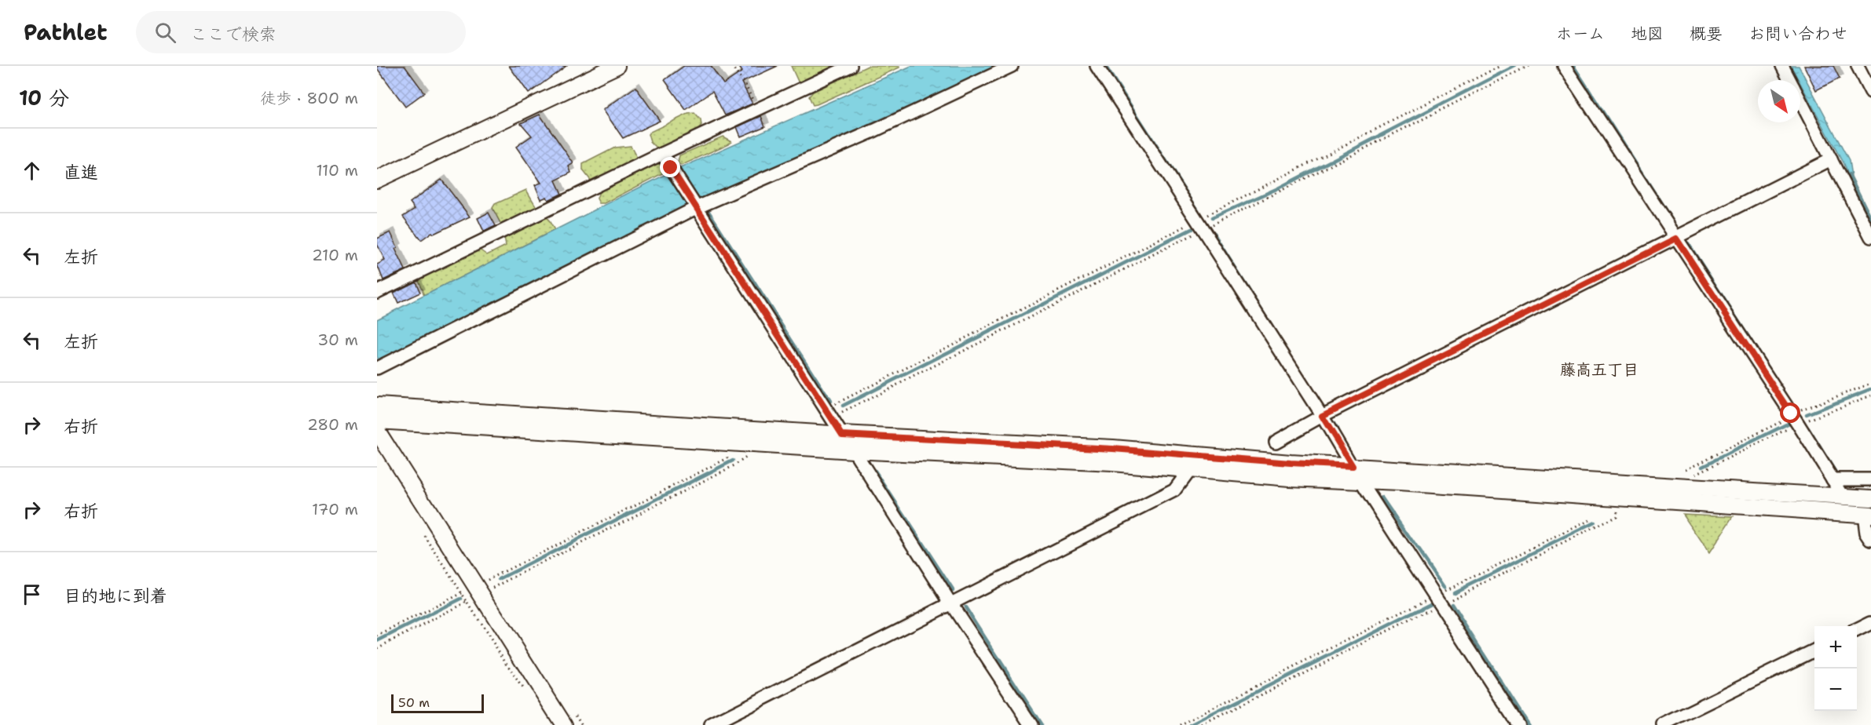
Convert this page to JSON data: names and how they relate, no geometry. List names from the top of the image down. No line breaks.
{"districts":["藤高五丁目"],"scale_bar":"50 m","north":"bottom right","page":{"header":"Pathlet","search":"ここで検索","nav":["ホーム","地図","概要","お問い合わせ"],"heading":["10 分","徒歩 · 800 m"],"list":[["直進","110 m"],["左折","210 m"],["左折","30 m"],["右折","280 m"],["右折","170 m"],"目的地に到着"],"map_buttons":["+","−"],"scale":"50 m"}}
